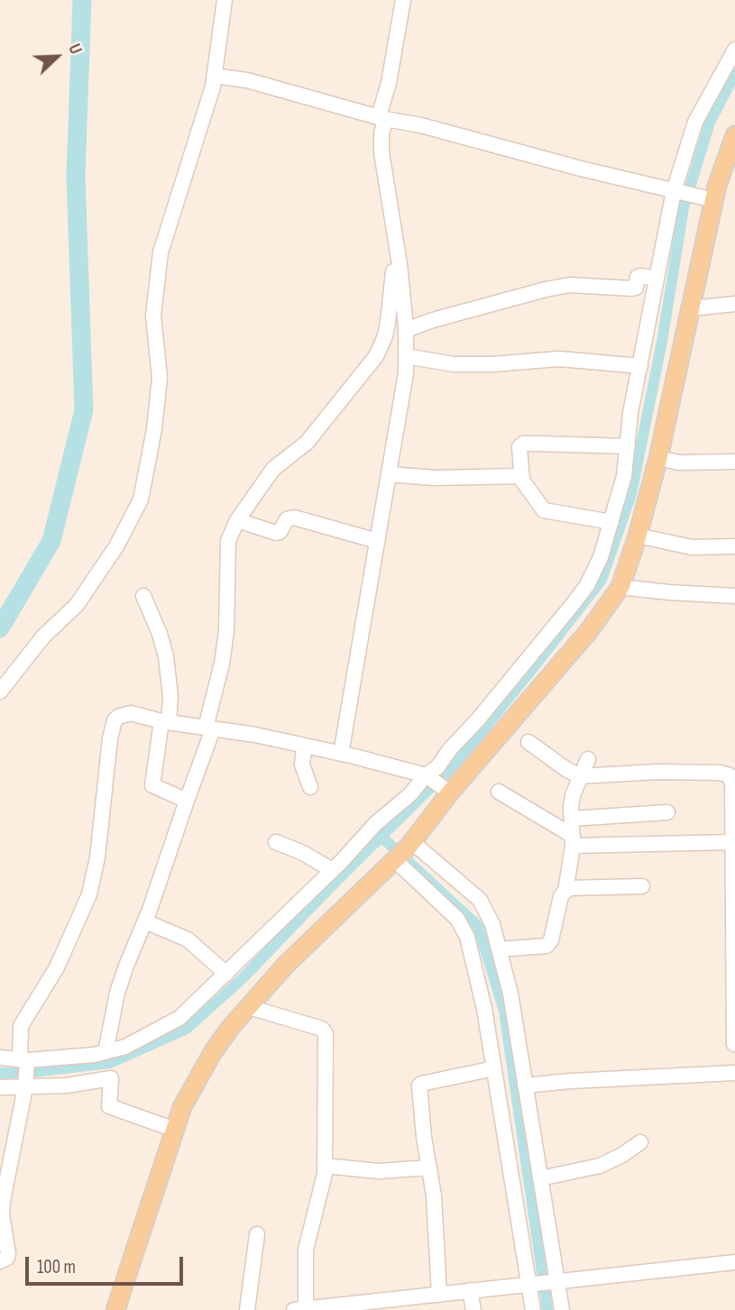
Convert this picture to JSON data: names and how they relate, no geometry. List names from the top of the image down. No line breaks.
{"scale_bar":"100 m","north":"top right"}
